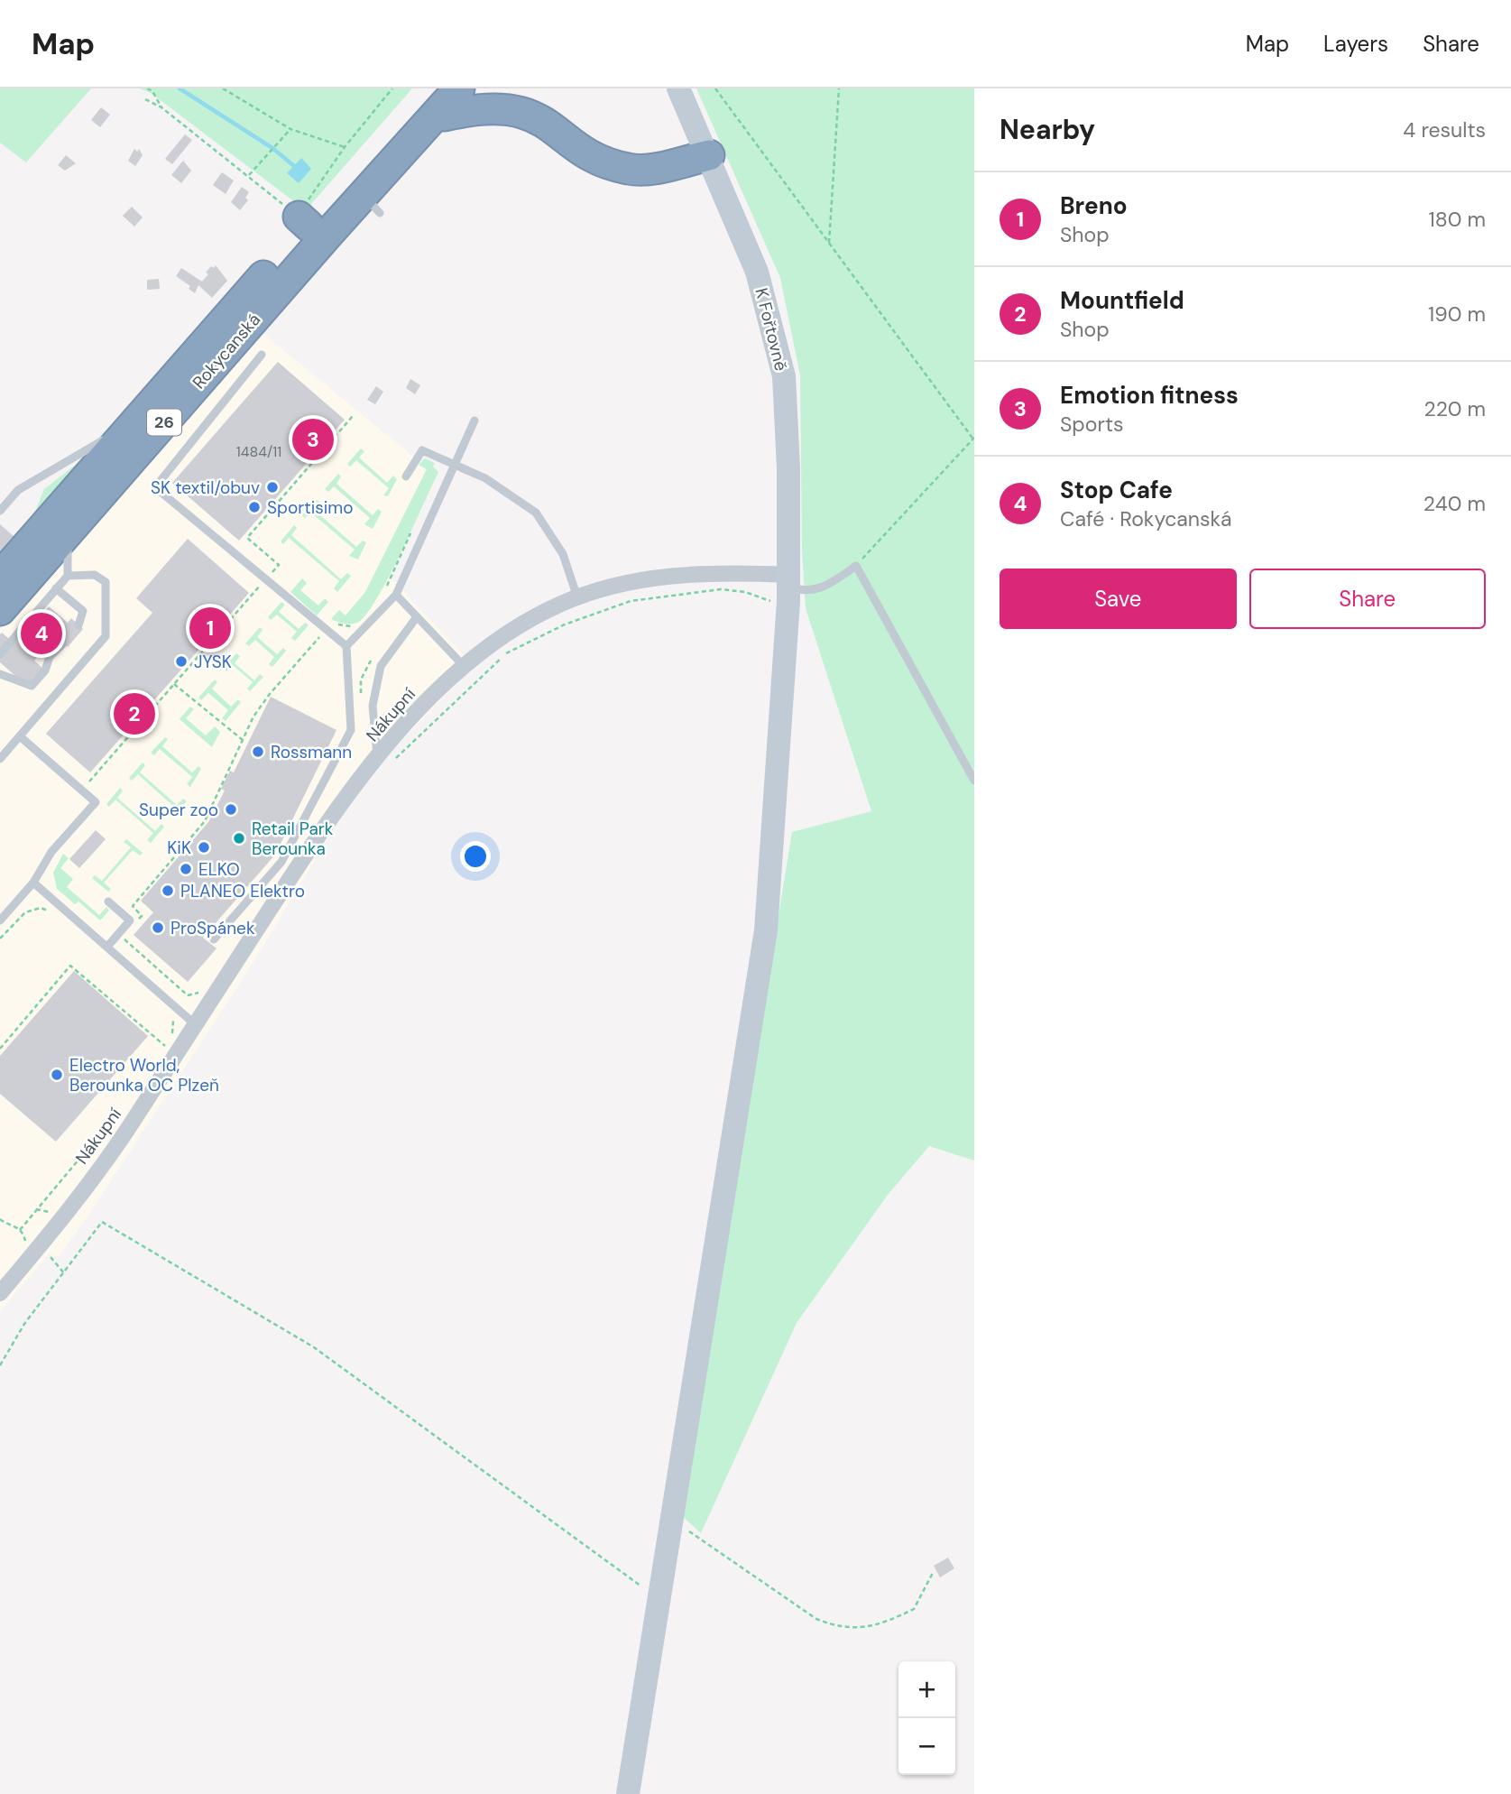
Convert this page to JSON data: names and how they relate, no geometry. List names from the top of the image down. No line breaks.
{"streets":{"highway":["Rokycanská","26"],"street":["K Fořtovně","Nákupní"]},"crossings":[["K Fořtovně","Nákupní"],["Rokycanská","26"]],"places":["SK textil/obuv","Sportisimo","JYSK","Rossmann","Super zoo","Retail Park Berounka","KiK","ELKO","PLANEO Elektro","ProSpánek","Electro World, Berounka OC Plzeň"],"house_numbers":["1484/11"],"page":{"header":"Map","nav":["Map","Layers","Share"],"heading":["Nearby","4 results"],"list":[{"mark":"1","name":"Breno","note":"Shop","value":"180 m"},{"mark":"2","name":"Mountfield","note":"Shop","value":"190 m"},{"mark":"3","name":"Emotion fitness","note":"Sports","value":"220 m"},{"mark":"4","name":"Stop Cafe","note":"Café · Rokycanská","value":"240 m"}],"pins":["3","1","4","2"],"buttons":["Save","Share"],"map_buttons":["+","−"]}}
